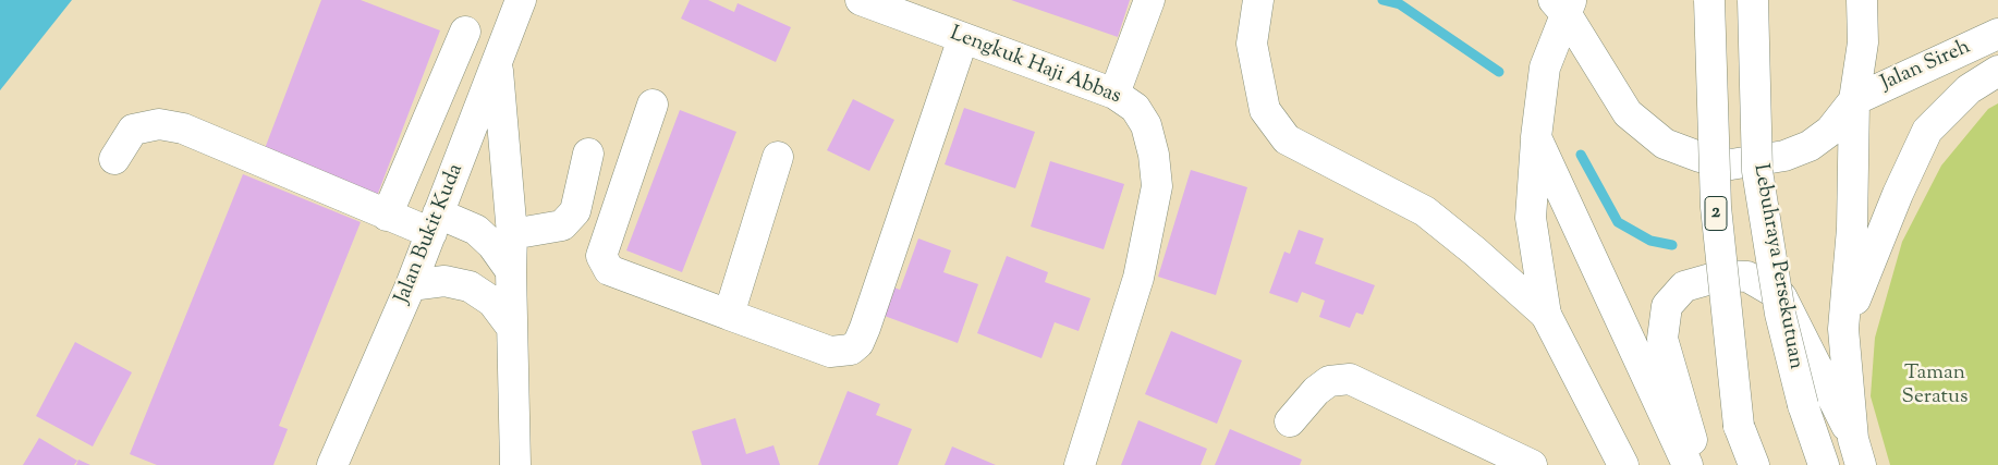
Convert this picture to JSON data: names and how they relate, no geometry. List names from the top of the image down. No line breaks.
{"streets":{"main road":["Lengkuk Haji Abbas","Jalan Sireh","2","Jalan Bukit Kuda","Lebuhraya Persekutuan"]},"parks":["Taman Seratus"]}
